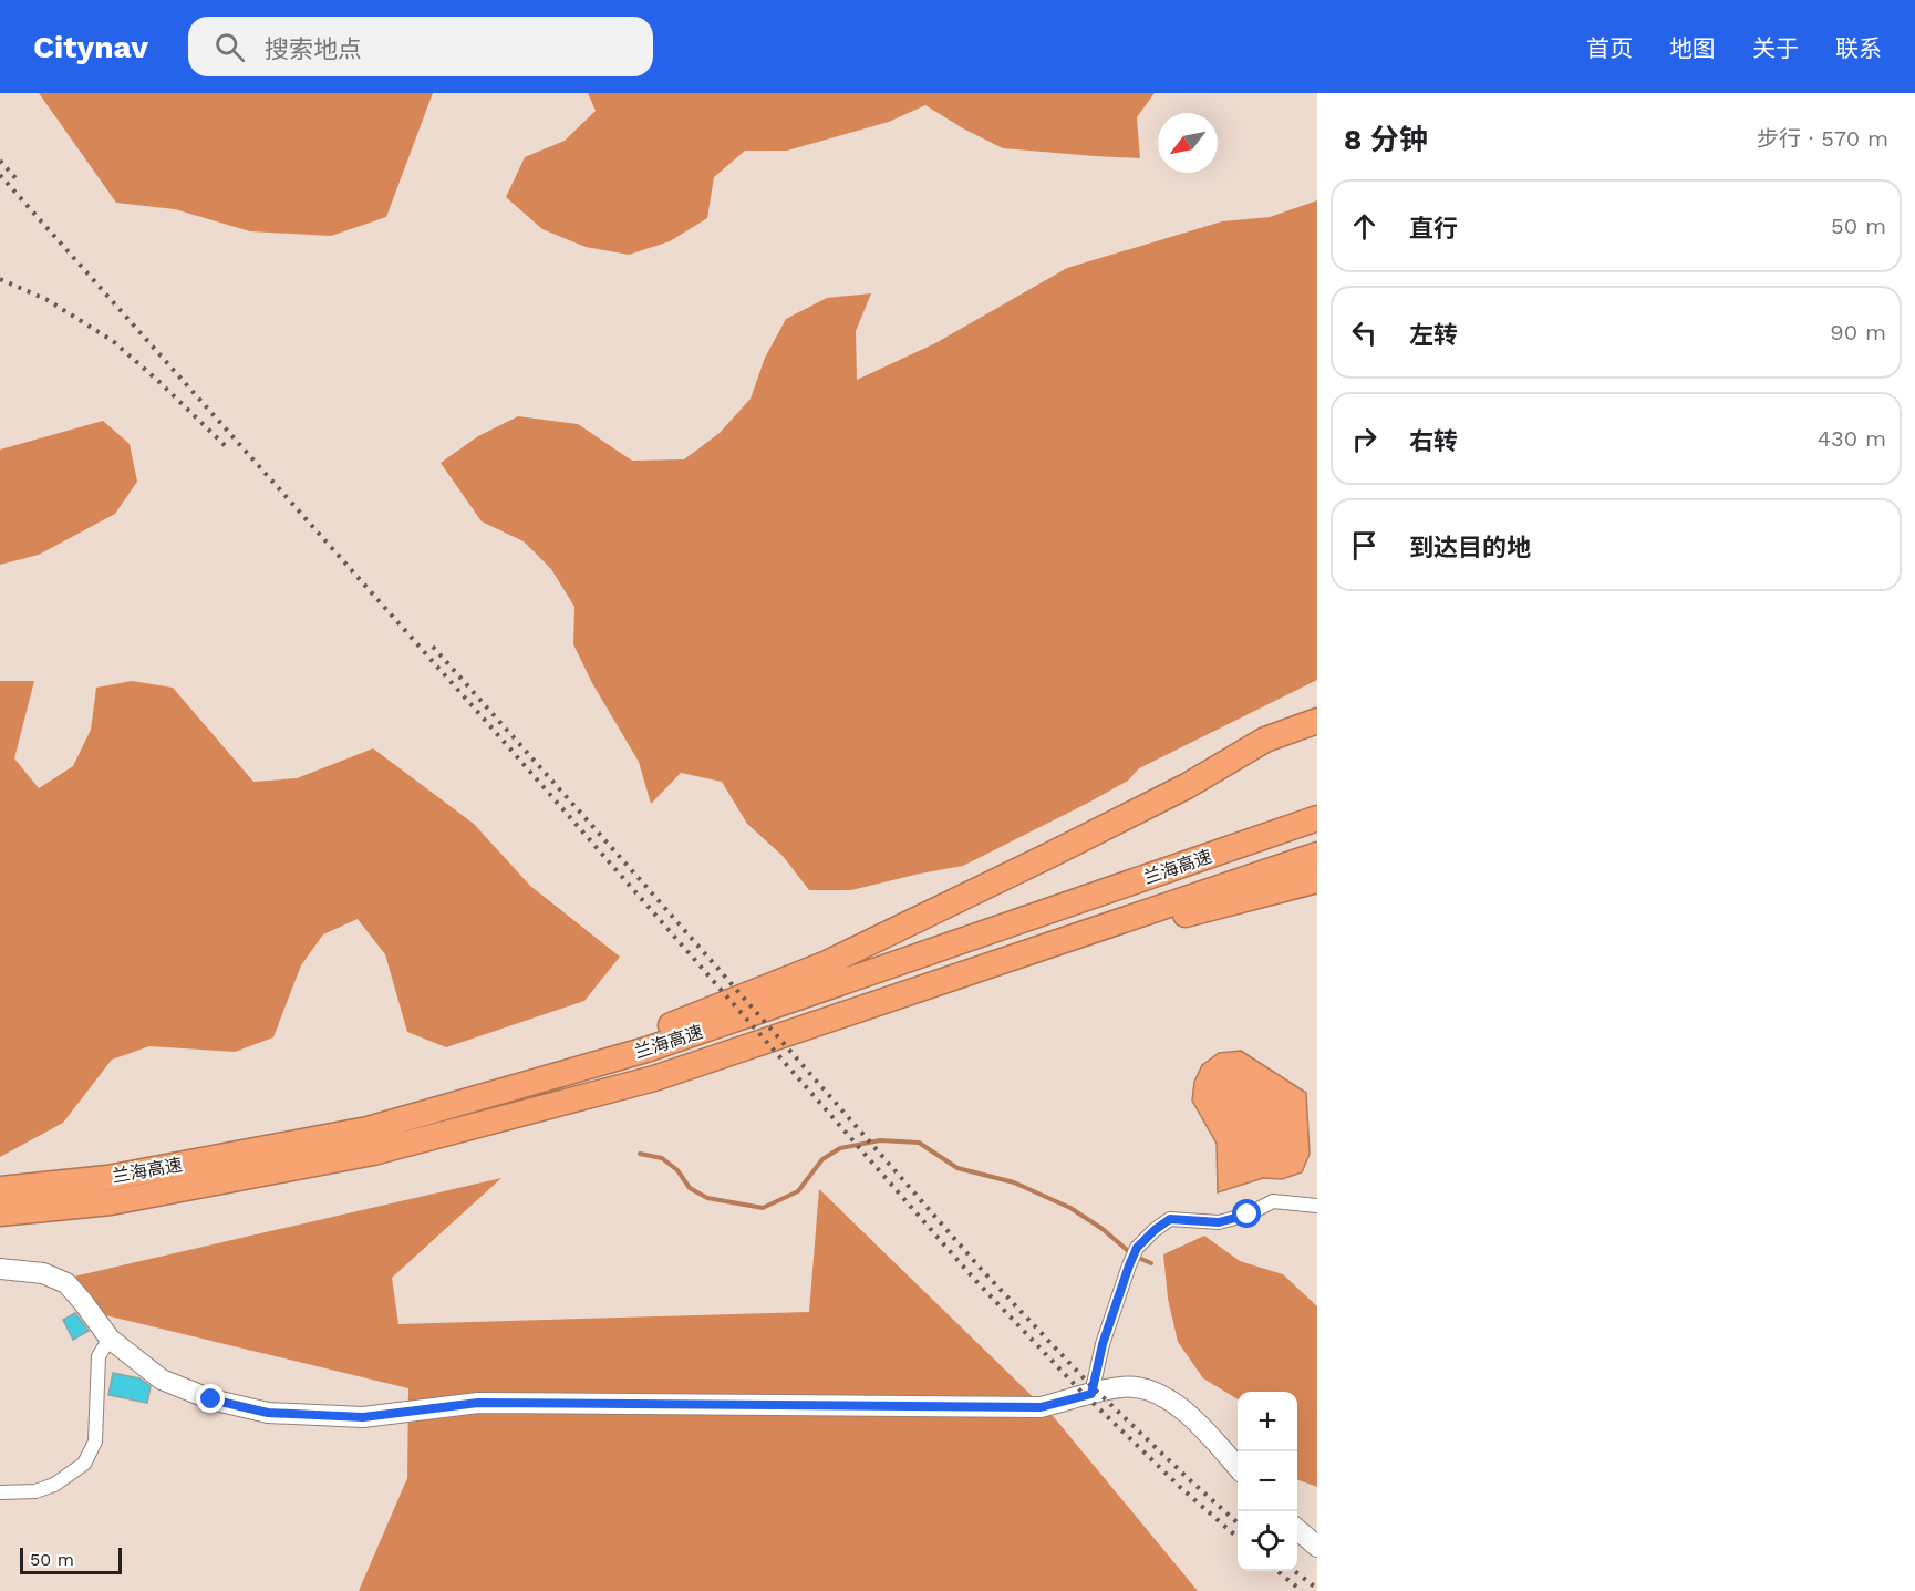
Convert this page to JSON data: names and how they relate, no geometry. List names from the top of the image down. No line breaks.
{"streets":{"highway":["兰海高速"]},"scale_bar":"50 m","north":"bottom left","page":{"header":"Citynav","search":"搜索地点","nav":["首页","地图","关于","联系"],"heading":["8 分钟","步行 · 570 m"],"list":[["直行","50 m"],["左转","90 m"],["右转","430 m"],"到达目的地"],"map_buttons":["+","−"],"scale":"50 m"}}
